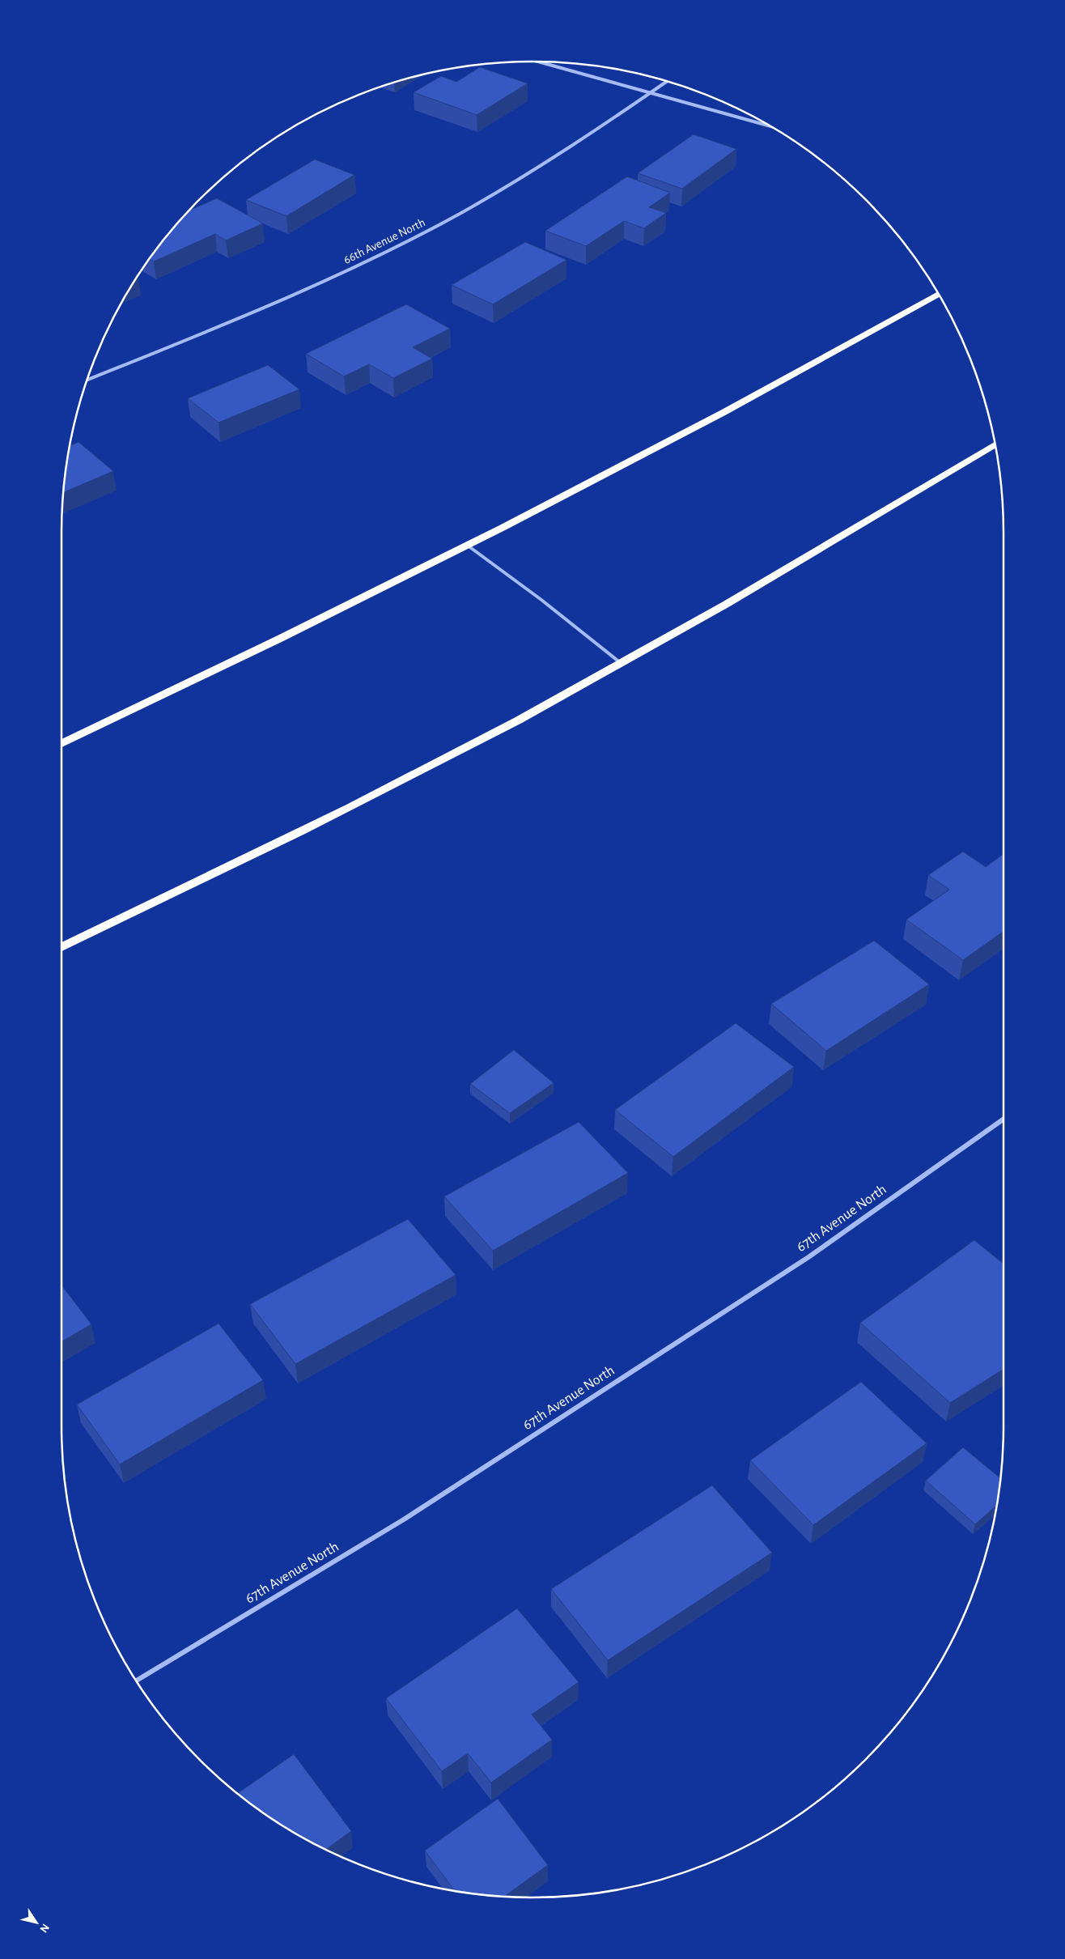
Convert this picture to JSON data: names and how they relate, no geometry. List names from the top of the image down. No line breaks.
{"streets":{"street":["66th Avenue North","67th Avenue North"]},"north":"bottom right"}
